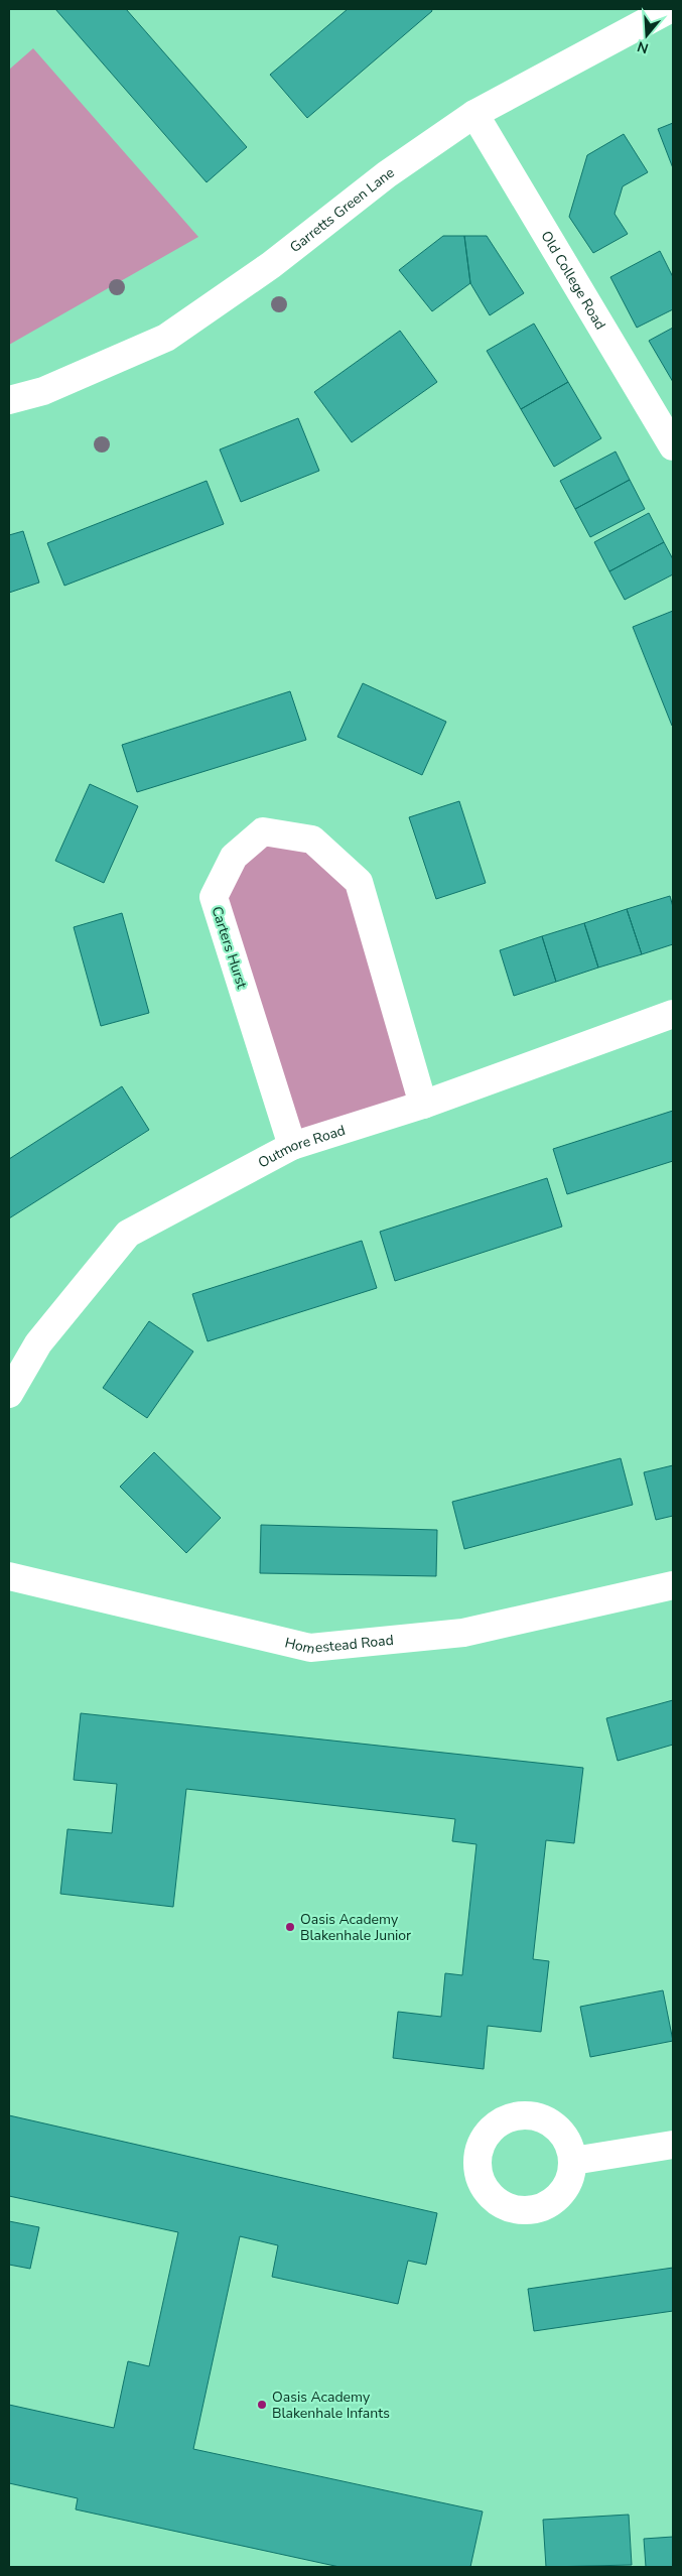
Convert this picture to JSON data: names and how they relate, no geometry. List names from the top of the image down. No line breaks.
{"streets":{"street":["Garretts Green Lane","Old College Road","Carters Hurst","Outmore Road","Homestead Road"]},"crossings":[["Garretts Green Lane","Old College Road"],["Carters Hurst","Outmore Road"]],"places":["Oasis Academy Blakenhale Junior","Oasis Academy Blakenhale Infants"],"north":"bottom"}
